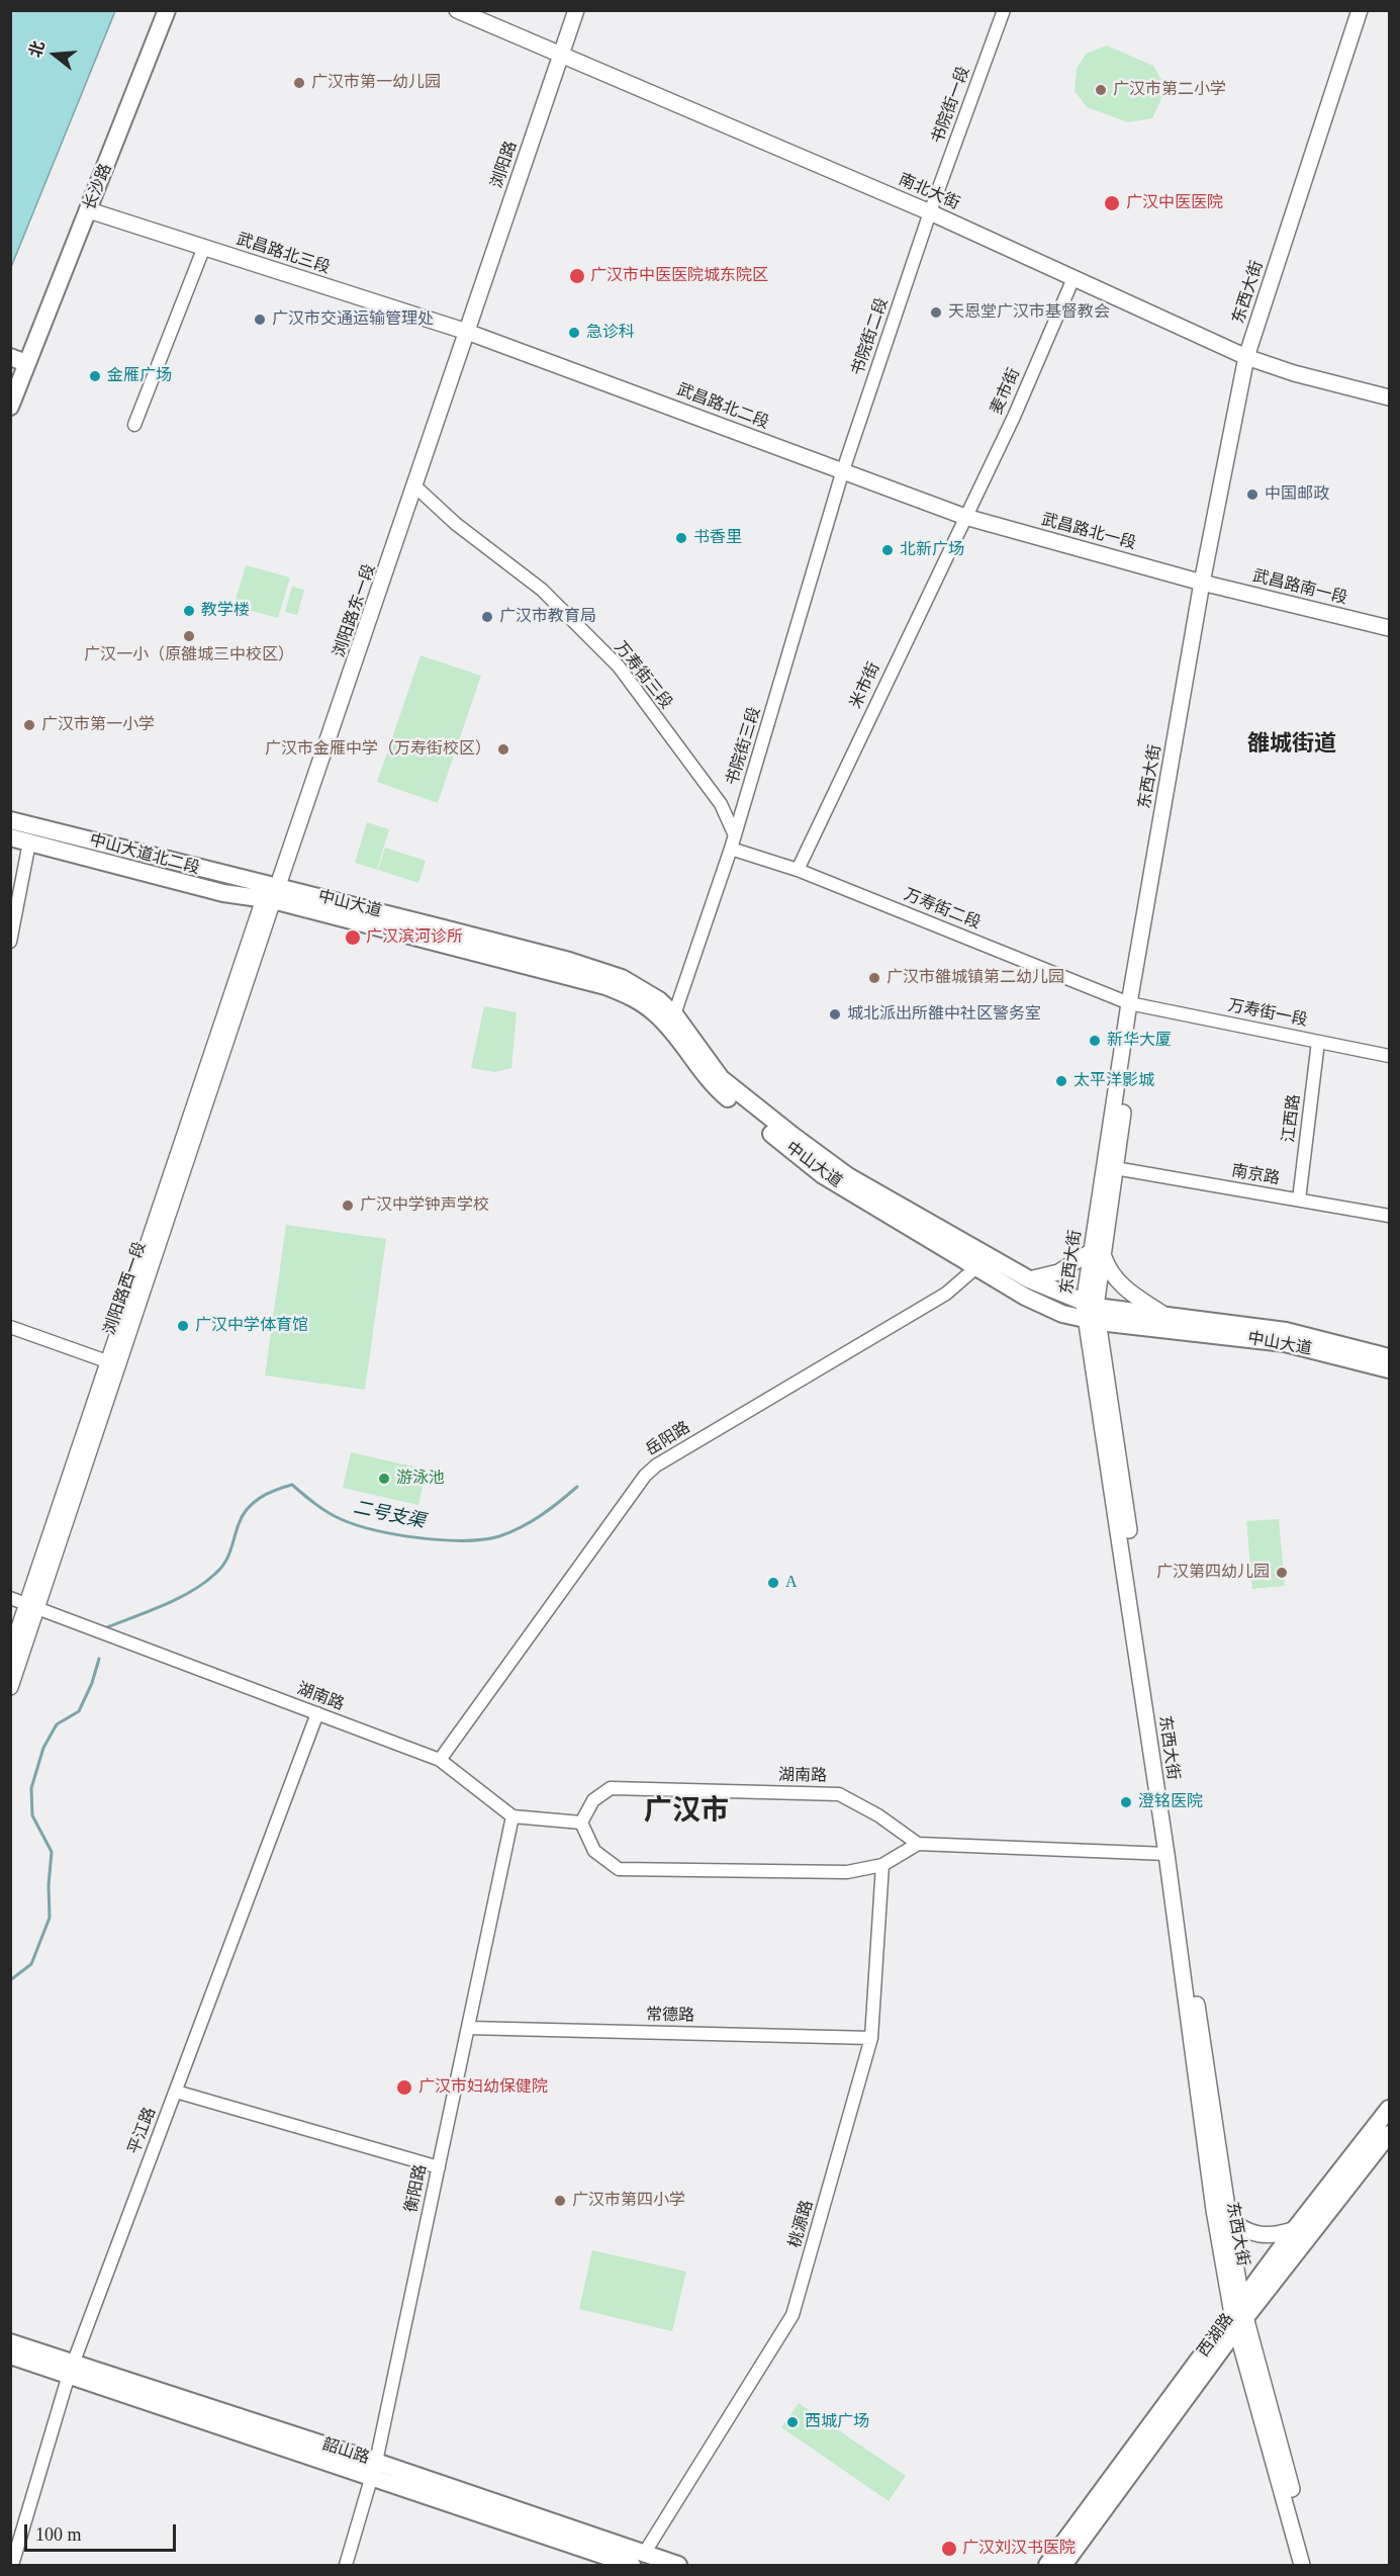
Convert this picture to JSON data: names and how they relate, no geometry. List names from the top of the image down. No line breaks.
{"streets":{"main road":["长沙路","中山大道北二段","中山大道","西湖路","韶山路"],"street":["书院街一段","浏阳路","南北大街","武昌路北三段","东西大街","书院街二段","麦市街","武昌路北二段","武昌路北一段","武昌路南一段","浏阳路东一段","万寿街三段","米市街","书院街三段","万寿街二段","万寿街一段","江西路","南京路","浏阳路西一段","岳阳路","湖南路","常德路","平江路","衡阳路","桃源路"]},"crossings":[["书院街一段","南北大街"],["书院街一段","书院街二段"],["浏阳路","南北大街"],["浏阳路","武昌路北三段"],["浏阳路","武昌路北二段"],["浏阳路","浏阳路东一段"],["长沙路","武昌路北三段"],["南北大街","东西大街"],["南北大街","书院街二段"],["南北大街","麦市街"],["武昌路北三段","武昌路北二段"],["武昌路北三段","浏阳路东一段"],["东西大街","武昌路北一段"],["东西大街","武昌路南一段"],["东西大街","中山大道"],["东西大街","万寿街二段"],["东西大街","万寿街一段"],["东西大街","南京路"],["东西大街","西湖路"],["书院街二段","武昌路北二段"],["书院街二段","书院街三段"],["麦市街","武昌路北二段"],["麦市街","武昌路北一段"],["麦市街","米市街"],["武昌路北二段","武昌路北一段"],["武昌路北二段","浏阳路东一段"],["武昌路北二段","米市街"],["武昌路北二段","书院街三段"],["武昌路北一段","武昌路南一段"],["武昌路北一段","米市街"],["浏阳路东一段","万寿街三段"],["浏阳路东一段","中山大道北二段"],["浏阳路东一段","中山大道"],["浏阳路东一段","浏阳路西一段"],["万寿街三段","书院街三段"],["米市街","万寿街二段"],["书院街三段","中山大道"],["书院街三段","万寿街二段"],["中山大道北二段","中山大道"],["中山大道北二段","浏阳路西一段"],["中山大道","浏阳路西一段"],["中山大道","岳阳路"],["万寿街二段","万寿街一段"],["万寿街一段","江西路"],["江西路","南京路"],["浏阳路西一段","湖南路"],["岳阳路","湖南路"],["湖南路","平江路"],["湖南路","衡阳路"],["常德路","衡阳路"],["常德路","桃源路"],["平江路","韶山路"],["衡阳路","韶山路"],["桃源路","韶山路"]],"districts":["雒城街道","广汉市"],"water":["二号支渠"],"places":["广汉市第一幼儿园","广汉市第二小学","广汉中医医院","广汉市中医医院城东院区","天恩堂广汉市基督教会","广汉市交通运输管理处","急诊科","金雁广场","中国邮政","书香里","北新广场","教学楼","广汉市教育局","广汉一小（原雒城三中校区）","广汉市第一小学","广汉市金雁中学（万寿街校区）","广汉滨河诊所","广汉市雒城镇第二幼儿园","城北派出所雒中社区警务室","新华大厦","太平洋影城","广汉中学钟声学校","广汉中学体育馆","游泳池","广汉第四幼儿园","A","澄铭医院","广汉市妇幼保健院","广汉市第四小学","西城广场","广汉刘汉书医院"],"scale_bar":"100 m","north":"left"}
